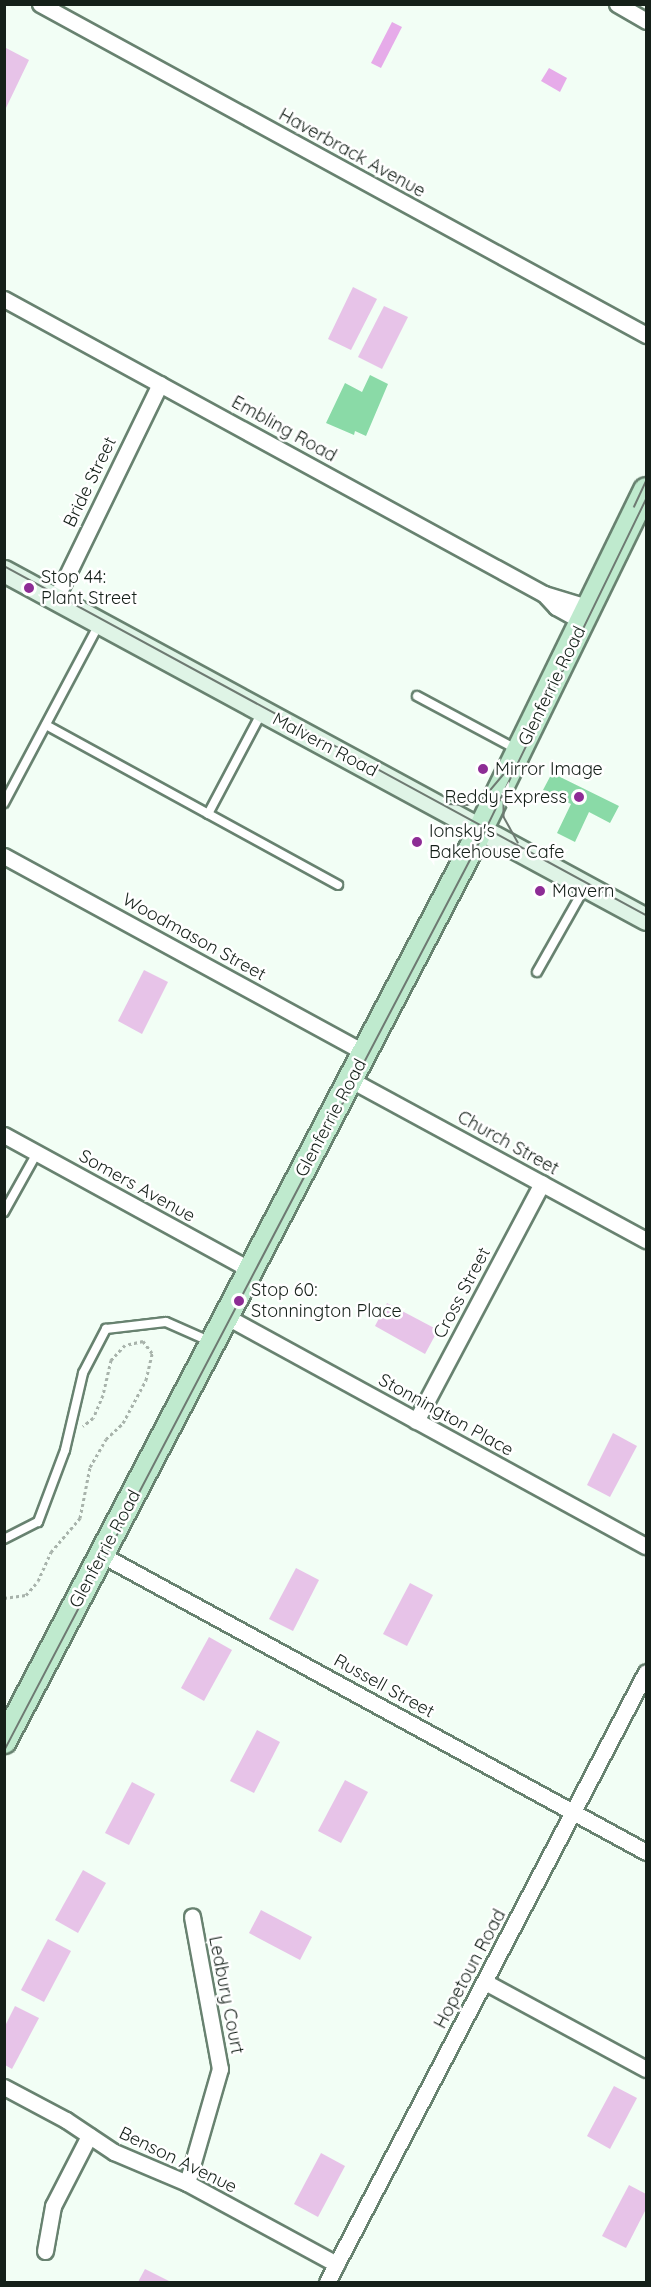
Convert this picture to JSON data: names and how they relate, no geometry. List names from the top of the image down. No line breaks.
{"streets":{"main road":["Glenferrie Road","Malvern Road"],"street":["Haverbrack Avenue","Embling Road","Bride Street","Woodmason Street","Church Street","Somers Avenue","Cross Street","Stonnington Place","Russell Street","Hopetoun Road","Ledbury Court","Benson Avenue"]},"crossings":[["Embling Road","Bride Street"],["Embling Road","Glenferrie Road"],["Bride Street","Malvern Road"],["Glenferrie Road","Malvern Road"],["Glenferrie Road","Woodmason Street"],["Glenferrie Road","Church Street"],["Glenferrie Road","Somers Avenue"],["Glenferrie Road","Stonnington Place"],["Glenferrie Road","Russell Street"],["Church Street","Cross Street"],["Cross Street","Stonnington Place"],["Russell Street","Hopetoun Road"],["Hopetoun Road","Benson Avenue"],["Ledbury Court","Benson Avenue"]],"places":["Stop 44: Plant Street","Mirror Image","Reddy Express","Ionsky's Bakehouse Cafe","Mavern","Stop 60: Stonnington Place"]}
